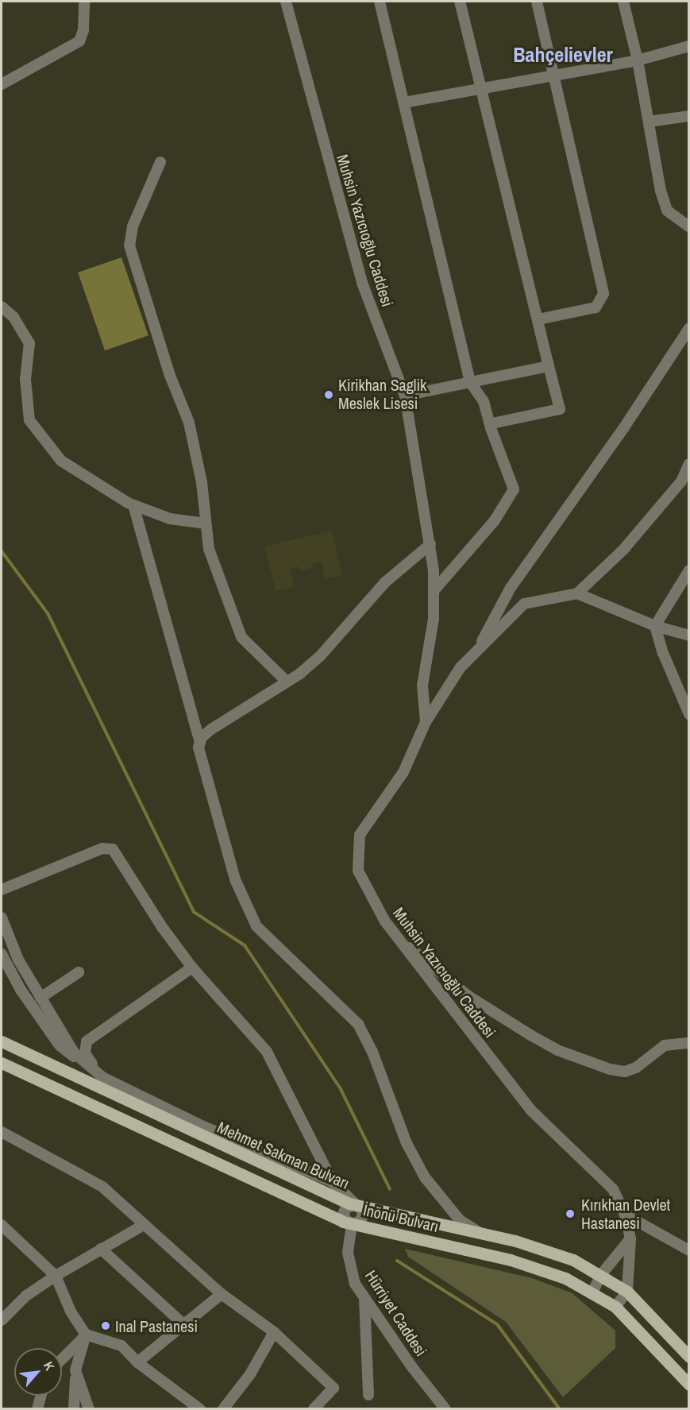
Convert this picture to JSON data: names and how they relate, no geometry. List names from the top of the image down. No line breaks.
{"streets":{"main road":["Mehmet Sakman Bulvarı","İnönü Bulvarı"],"street":["Muhsin Yazıcıoğlu Caddesi","Hürriyet Caddesi"]},"crossings":[["Muhsin Yazıcıoğlu Caddesi","İnönü Bulvarı"],["Mehmet Sakman Bulvarı","İnönü Bulvarı"],["Mehmet Sakman Bulvarı","Hürriyet Caddesi"],["İnönü Bulvarı","Hürriyet Caddesi"]],"districts":["Bahçelievler"],"places":["Kirikhan Saglik Meslek Lisesi","Kırıkhan Devlet Hastanesi","Inal Pastanesi"],"north":"top right"}
